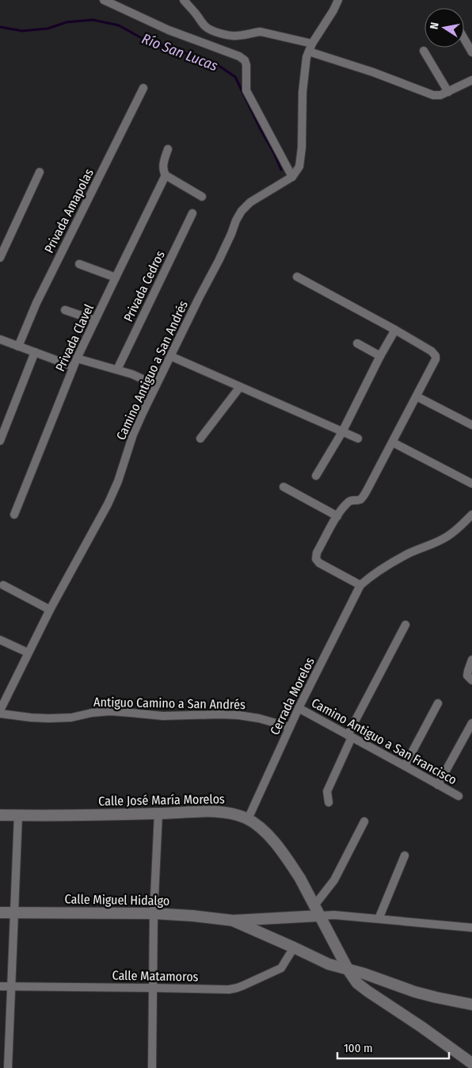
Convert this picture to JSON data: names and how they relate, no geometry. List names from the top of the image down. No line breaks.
{"streets":{"main road":["Calle José María Morelos","Calle Miguel Hidalgo"],"street":["Privada Amapolas","Privada Cedros","Privada Clavel","Camino Antiguo a San Andrés","Cerrada Morelos","Antiguo Camino a San Andrés","Camino Antiguo a San Francisco","Calle Matamoros"]},"crossings":[["Camino Antiguo a San Andrés","Antiguo Camino a San Andrés"],["Cerrada Morelos","Antiguo Camino a San Andrés"],["Cerrada Morelos","Camino Antiguo a San Francisco"],["Cerrada Morelos","Calle José María Morelos"],["Calle José María Morelos","Calle Miguel Hidalgo"],["Calle Miguel Hidalgo","Calle Matamoros"]],"water":["Río San Lucas"],"scale_bar":"100 m","north":"left"}
